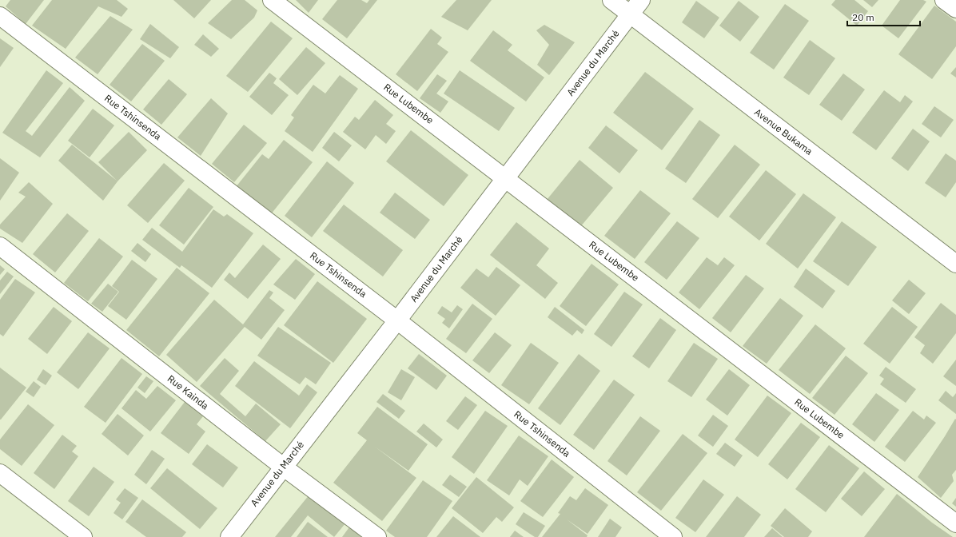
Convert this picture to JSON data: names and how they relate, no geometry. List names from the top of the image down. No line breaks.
{"streets":{"street":["Avenue du Marché","Rue Lubembe","Rue Tshinsenda","Avenue Bukama","Rue Kainda"]},"crossings":[["Avenue du Marché","Rue Lubembe"],["Avenue du Marché","Rue Tshinsenda"],["Avenue du Marché","Avenue Bukama"],["Avenue du Marché","Rue Kainda"]],"scale_bar":"20 m"}
